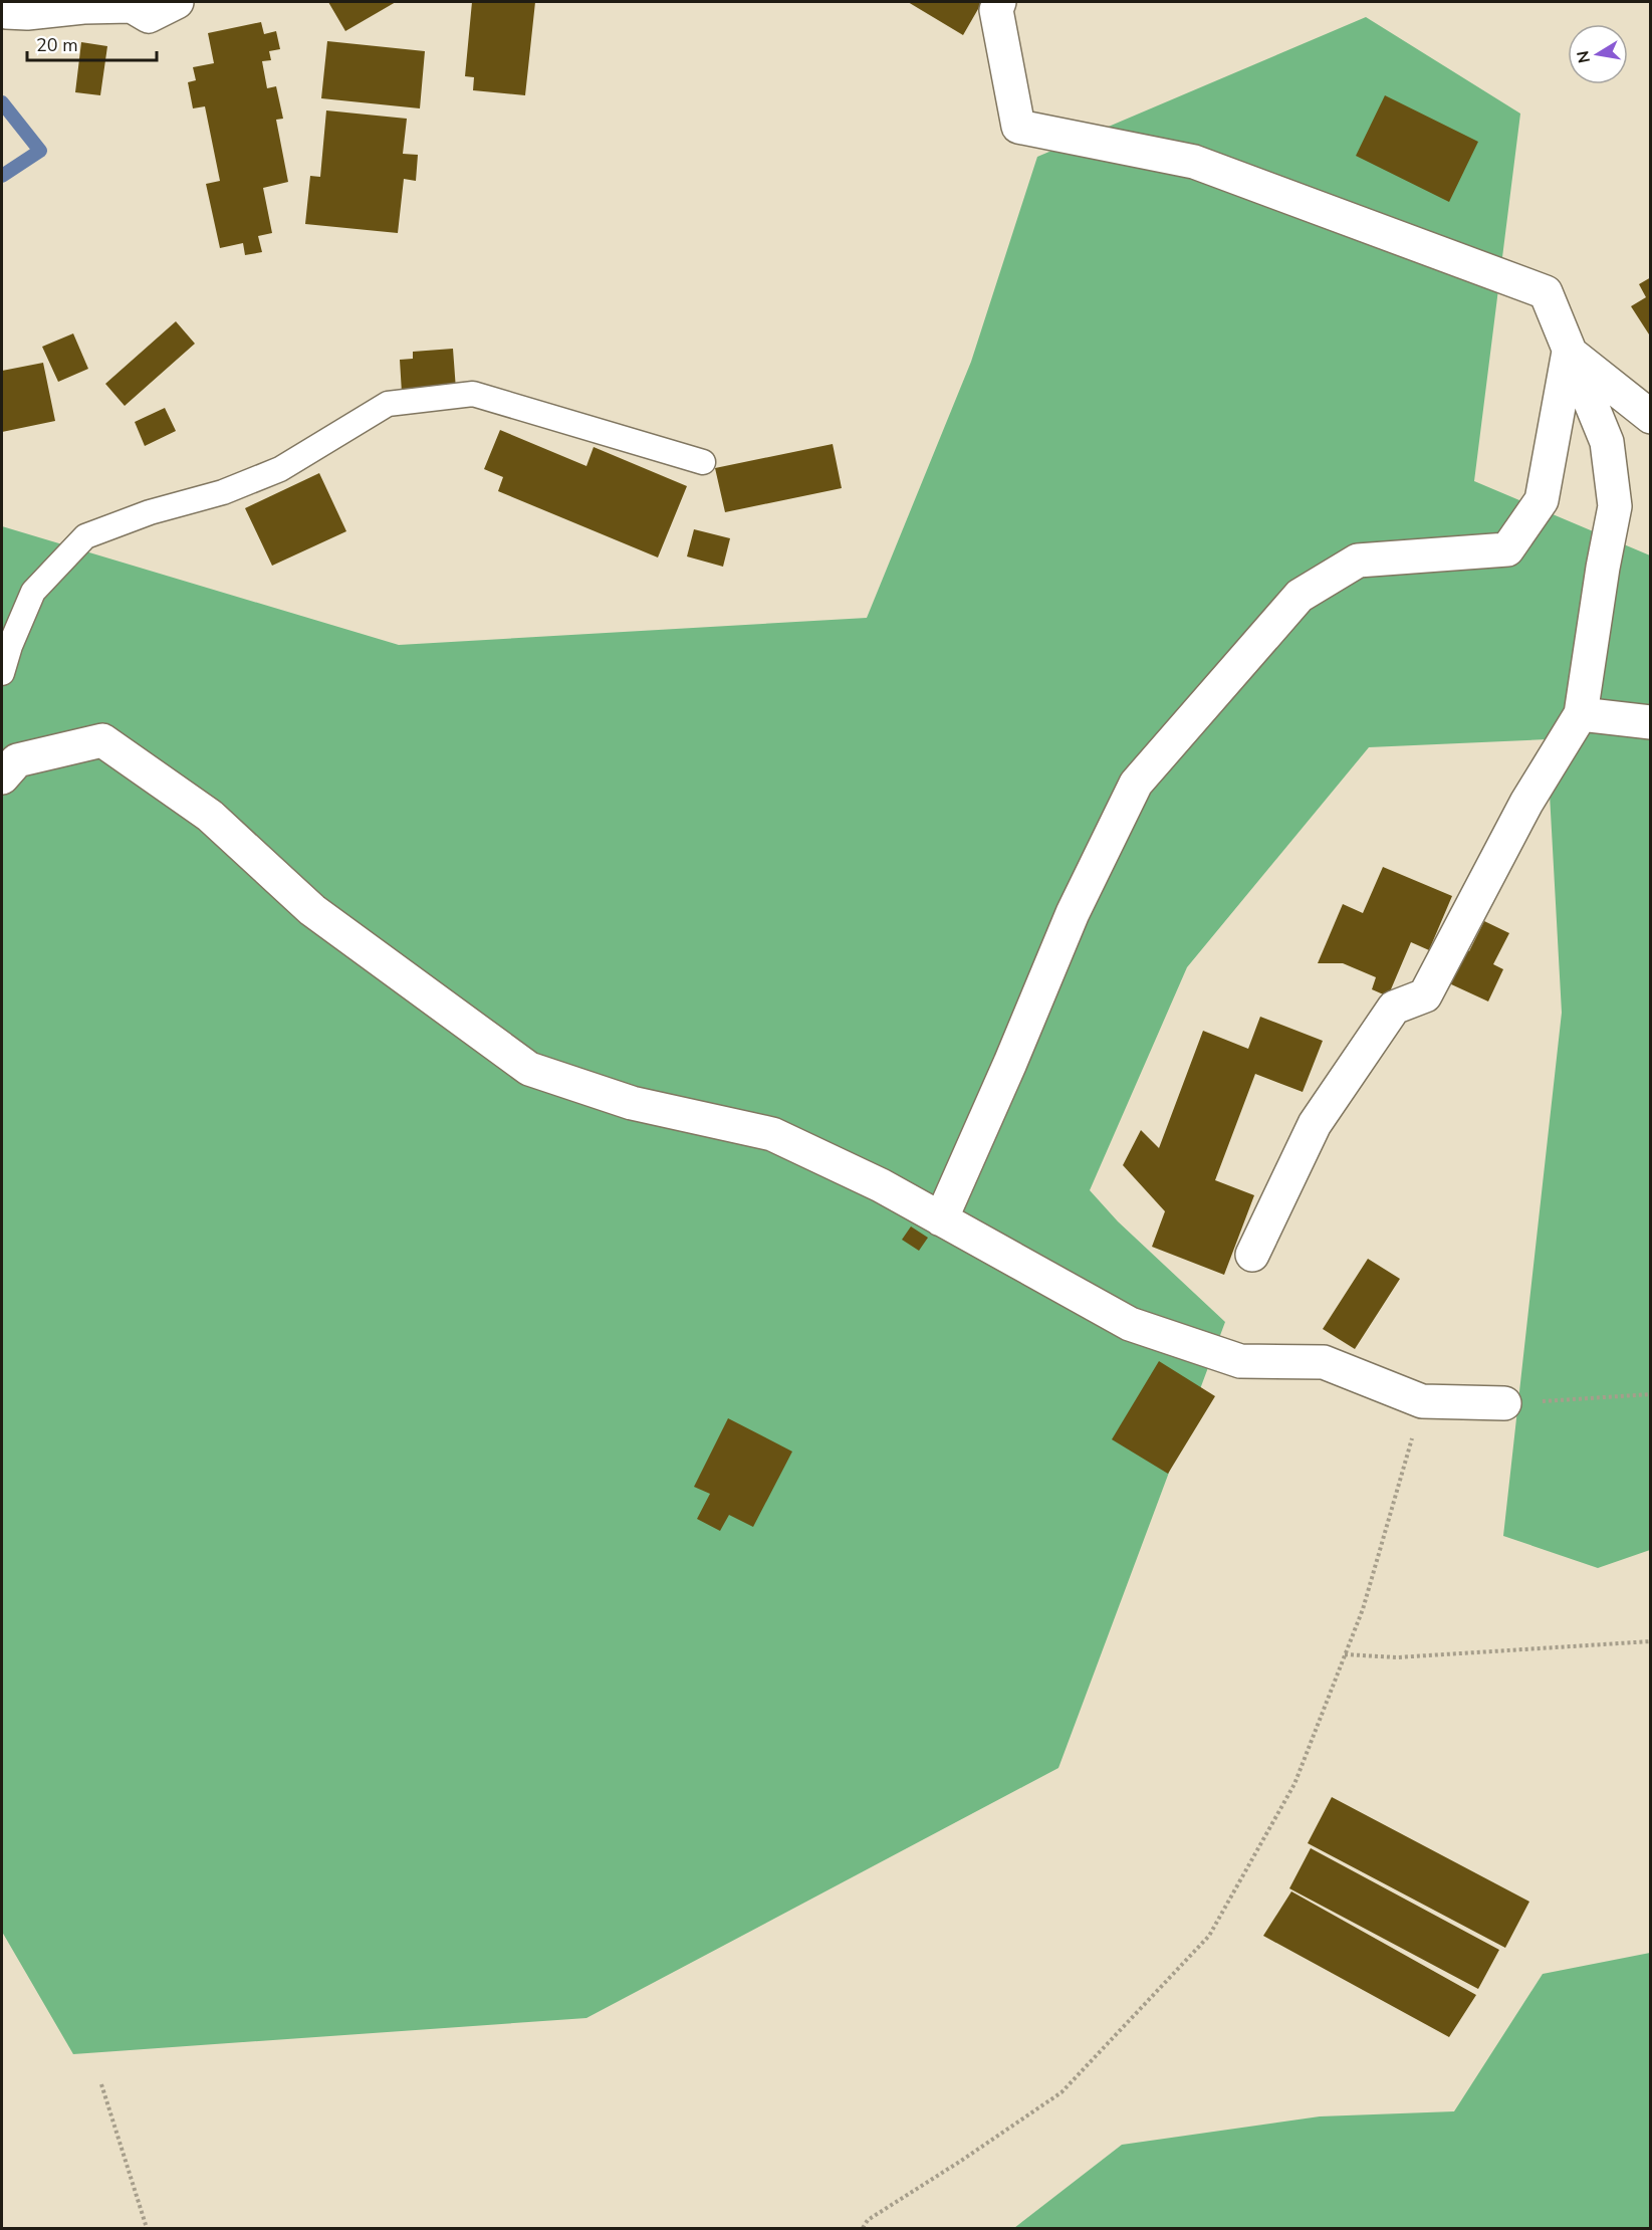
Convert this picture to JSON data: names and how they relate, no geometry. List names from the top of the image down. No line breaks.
{"scale_bar":"20 m","north":"left"}
